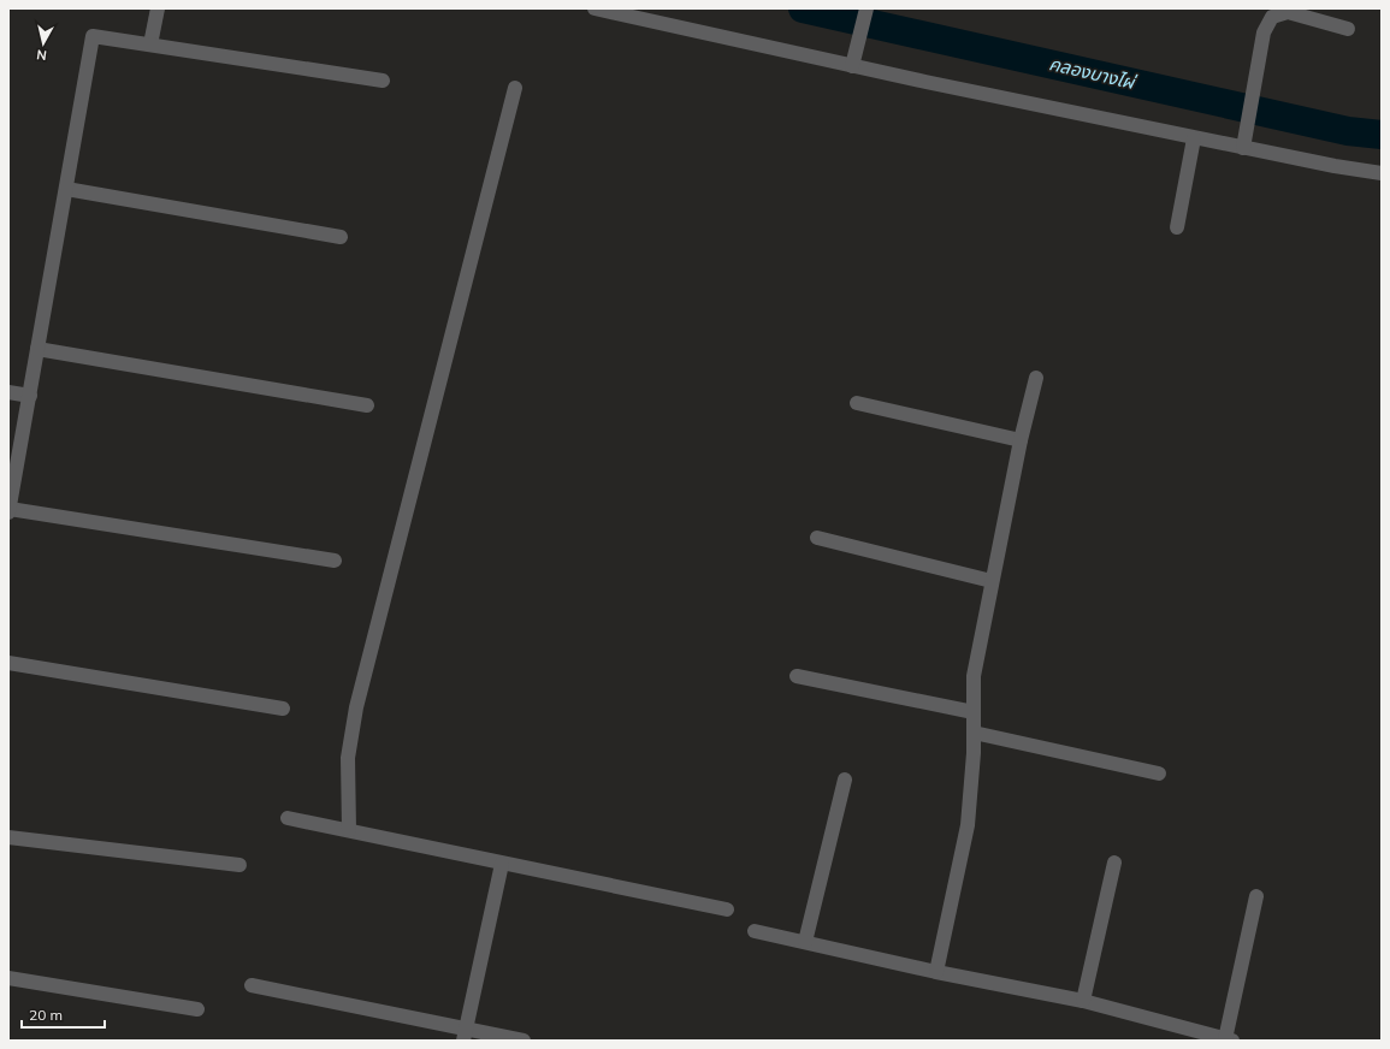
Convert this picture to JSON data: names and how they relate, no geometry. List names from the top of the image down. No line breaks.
{"water":["คลองบางไผ่"],"scale_bar":"20 m","north":"bottom"}
